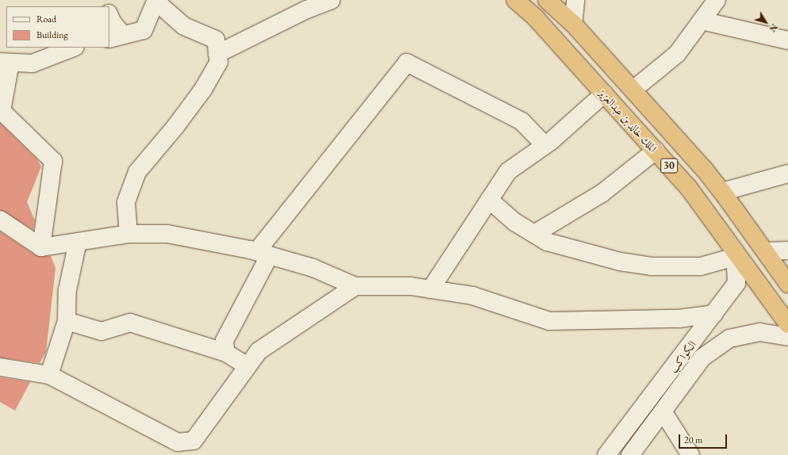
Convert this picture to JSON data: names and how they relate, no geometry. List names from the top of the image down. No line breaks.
{"streets":{"highway":["الملك خالد بن عبدالعزيز","30"],"street":["الكواكب"]},"crossings":[["الملك خالد بن عبدالعزيز","الكواكب"]],"legend":["Road","Building"],"scale_bar":"20 m","north":"bottom right"}
